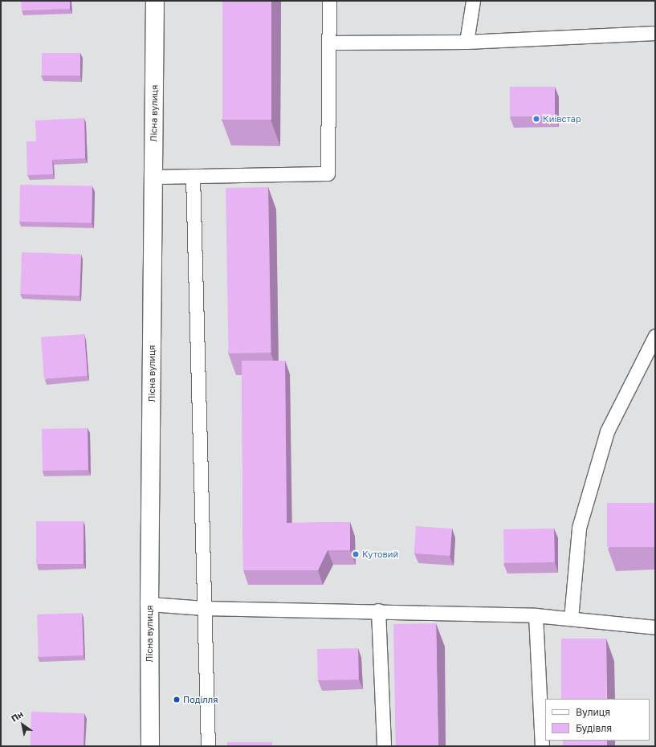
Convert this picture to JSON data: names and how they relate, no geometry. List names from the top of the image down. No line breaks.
{"streets":{"street":["Лісна вулиця"]},"places":["Киівстар","Кутовий","Поділля"],"legend":["Вулиця","Будівля"],"north":"top left"}
